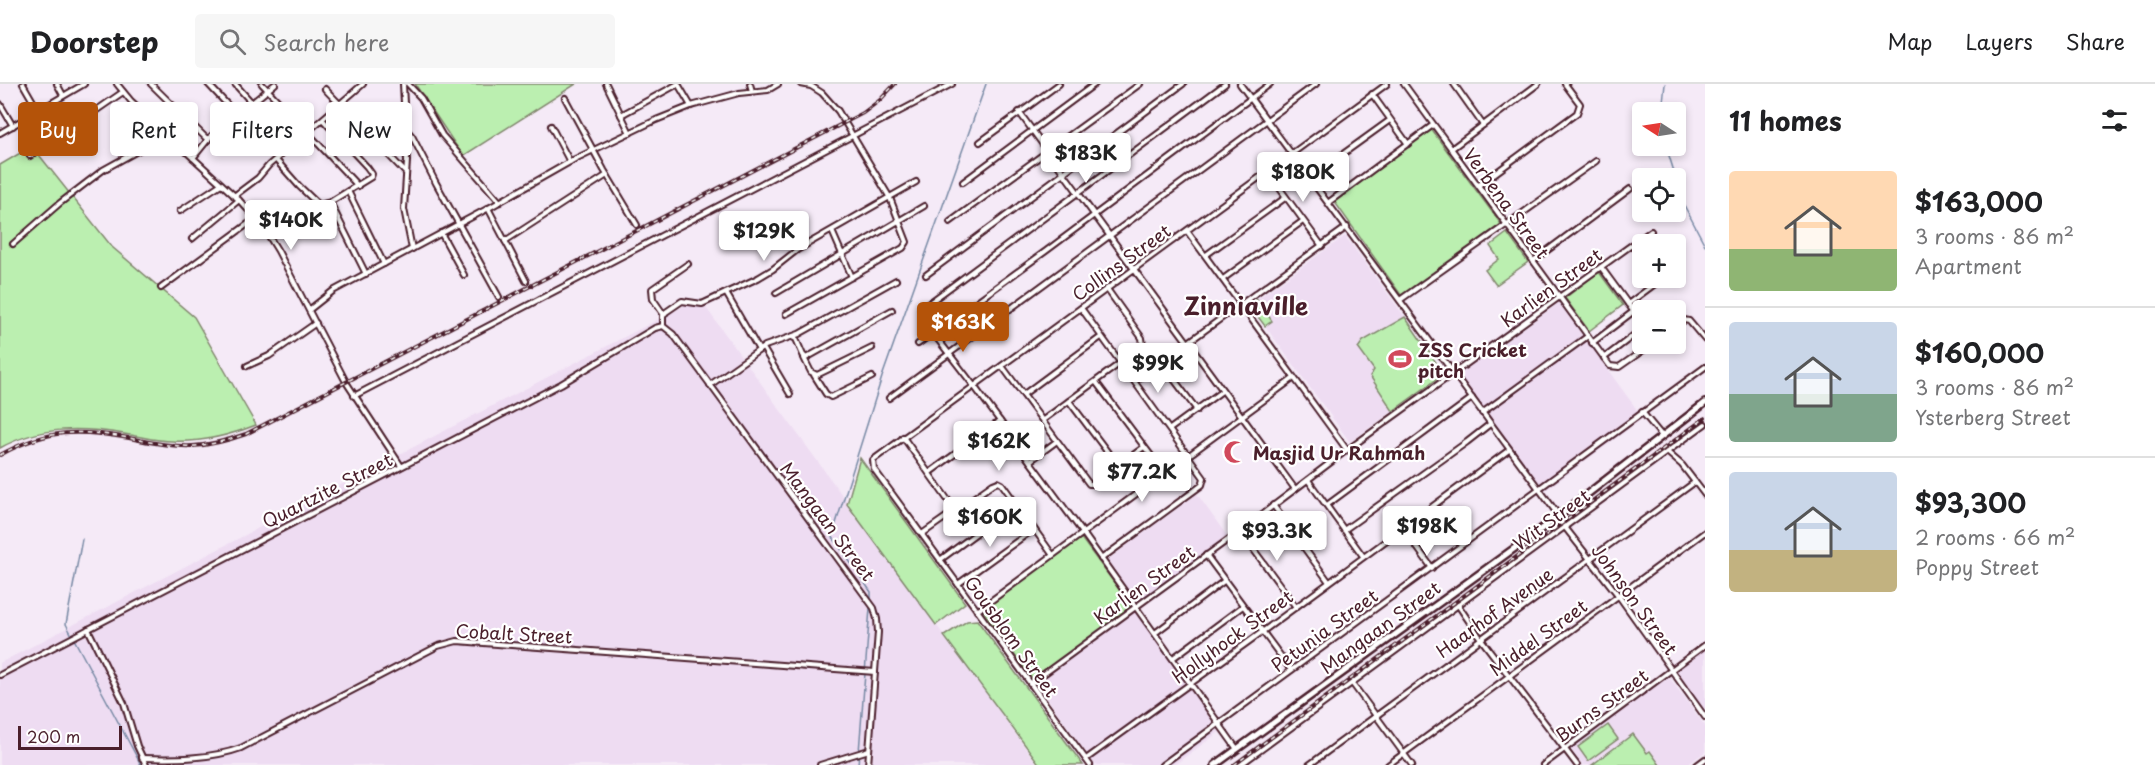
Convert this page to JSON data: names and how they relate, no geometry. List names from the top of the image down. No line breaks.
{"streets":{"street":["Verbena Street","Collins Street","Karlien Street","Quartzite Street","Wit Street","Mangaan Street","Johnson Street","Haarhof Avenue","Petunia Street","Cobalt Street","Gousblom Street","Hollyhock Street","Middel Street","Burns Street"]},"crossings":[["Verbena Street","Karlien Street"],["Collins Street","Gousblom Street"],["Karlien Street","Gousblom Street"],["Quartzite Street","Mangaan Street"],["Wit Street","Johnson Street"],["Mangaan Street","Cobalt Street"],["Johnson Street","Haarhof Avenue"],["Johnson Street","Middel Street"],["Johnson Street","Burns Street"],["Gousblom Street","Hollyhock Street"]],"districts":["Zinniaville"],"places":{"sports":["ZSS Cricket pitch"],"mosque":["Masjid Ur Rahmah"]},"scale_bar":"200 m","north":"left","page":{"header":"Doorstep","search":"Search here","nav":["Map","Layers","Share"],"heading":"11 homes","map_buttons":["+","−"],"chip":["Buy","Rent","Filters","New"],"price":["$183K","$180K","$140K","$129K","$163K","$99K","$162K","$77.2K","$160K","$198K","$93.3K"],"list":[{"name":"$163,000","note":"3 rooms · 86 m² · Apartment"},{"name":"$160,000","note":"3 rooms · 86 m² · Ysterberg Street"},{"name":"$93,300","note":"2 rooms · 66 m² · Poppy Street"}],"scale":"200 m"}}
